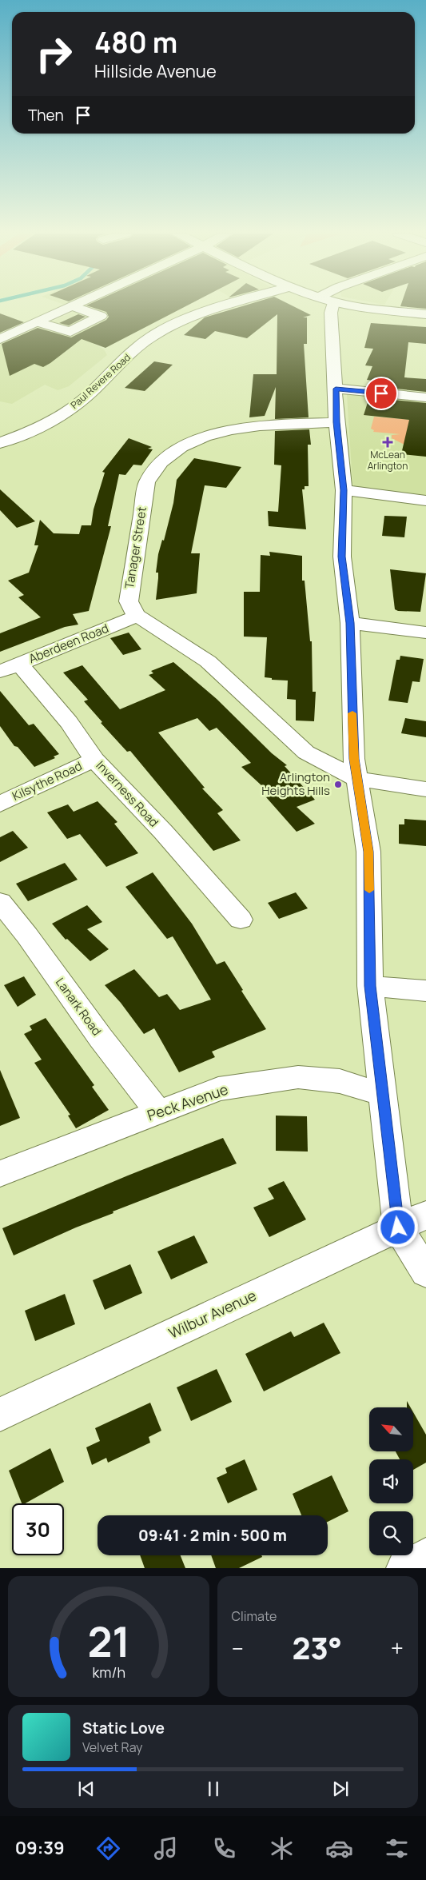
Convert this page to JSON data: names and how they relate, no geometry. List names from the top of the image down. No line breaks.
{"streets":{"street":["Paul Revere Road","Tanager Street","Aberdeen Road","Kilsythe Road","Inverness Road","Lanark Road","Peck Avenue","Wilbur Avenue"]},"crossings":[["Tanager Street","Aberdeen Road"],["Aberdeen Road","Inverness Road"],["Kilsythe Road","Inverness Road"],["Lanark Road","Peck Avenue"]],"places":{"health":["McLean Arlington"],"other":["Arlington Heights Hills"]},"north":"top left","page":{"turn":["480 m","Hillside Avenue"],"then":"Then","limit":"30","trip":"09:41 · 2 min · 500 m","tile":"Climate","heat":["−","23°","+"],"song":["Static Love","Velvet Ray"],"tabs":"09:39","gauge":["21","km/h"]}}
